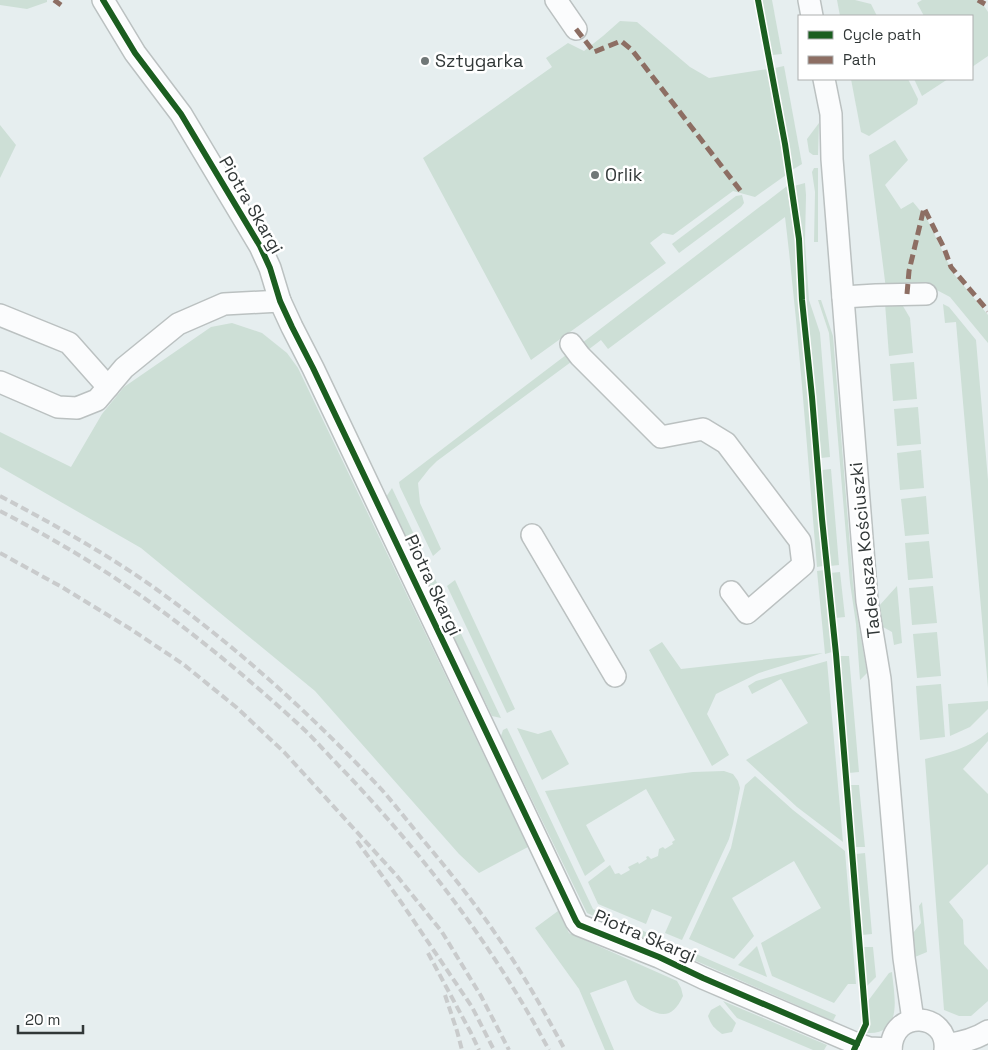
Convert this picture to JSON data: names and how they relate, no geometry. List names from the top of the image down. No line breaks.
{"streets":{"street":["Piotra Skargi","Tadeusza Kościuszki"]},"places":["Sztygarka","Orlik"],"legend":["Cycle path","Path"],"scale_bar":"20 m"}
